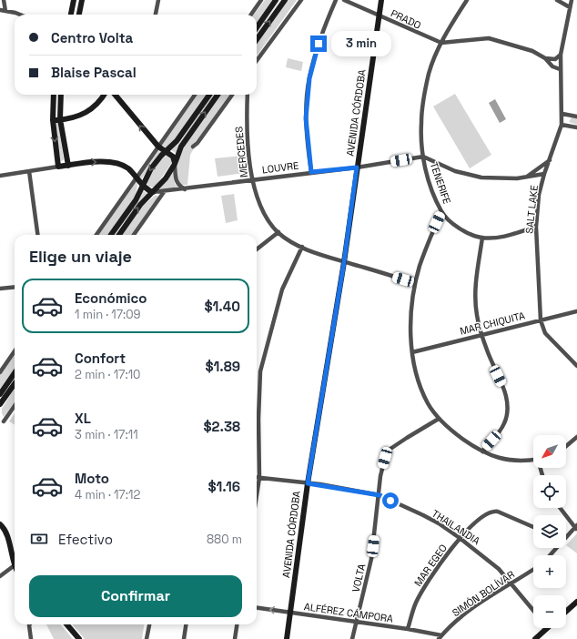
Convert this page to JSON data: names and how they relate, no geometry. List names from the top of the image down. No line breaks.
{"streets":{"street":["PRADO","AVENIDA CÓRDOBA","MERCEDES","LOUVRE","TENERIFE","SALT LAKE","MAR CHIQUITA","THAILANDIA","MAR EGEO","VOLTA","SIMÓN BOLÍVAR","ALFÉREZ CÁMPORA"]},"crossings":[["PRADO","AVENIDA CÓRDOBA"],["PRADO","TENERIFE"],["AVENIDA CÓRDOBA","MERCEDES"],["AVENIDA CÓRDOBA","LOUVRE"],["AVENIDA CÓRDOBA","THAILANDIA"],["AVENIDA CÓRDOBA","ALFÉREZ CÁMPORA"],["MERCEDES","LOUVRE"],["LOUVRE","TENERIFE"],["TENERIFE","SALT LAKE"],["SALT LAKE","MAR CHIQUITA"],["THAILANDIA","MAR EGEO"],["THAILANDIA","VOLTA"],["THAILANDIA","SIMÓN BOLÍVAR"],["MAR EGEO","ALFÉREZ CÁMPORA"],["VOLTA","ALFÉREZ CÁMPORA"],["SIMÓN BOLÍVAR","ALFÉREZ CÁMPORA"]],"north":"bottom left","page":{"banner":["Centro Volta","Blaise Pascal"],"bubble":"3 min","heading":"Elige un viaje","list":[{"name":"Económico","note":"1 min · 17:09","value":"$1.40"},{"name":"Confort","note":"2 min · 17:10","value":"$1.89"},{"name":"XL","note":"3 min · 17:11","value":"$2.38"},{"name":"Moto","note":"4 min · 17:12","value":"$1.16"}],"map_buttons":["+","−"],"pay":["Efectivo","880 m"],"buttons":"Confirmar"}}
